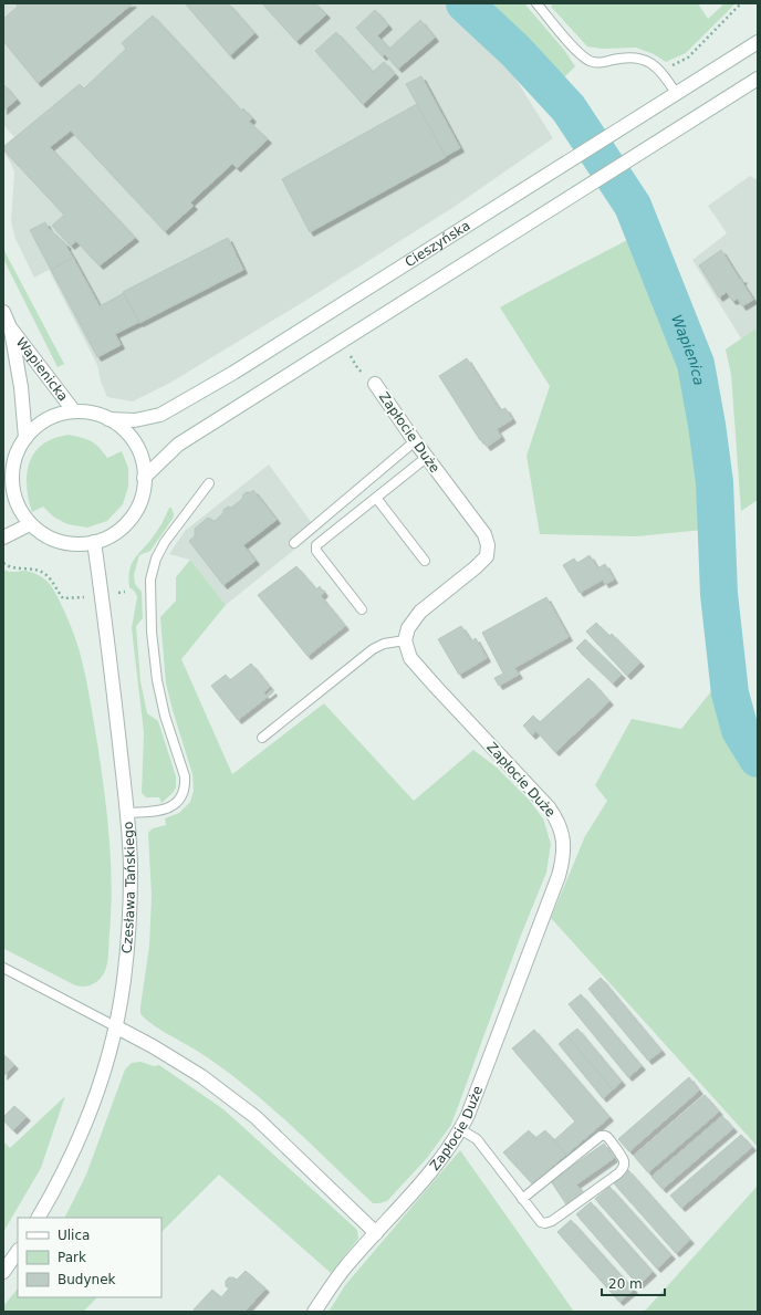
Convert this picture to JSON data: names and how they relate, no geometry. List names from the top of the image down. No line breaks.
{"streets":{"street":["Cieszyńska","Wapienicka","Zapłocie Duże","Czesława Tańskiego"]},"crossings":[["Cieszyńska","Wapienicka"],["Cieszyńska","Czesława Tańskiego"],["Wapienicka","Czesława Tańskiego"]],"water":["Wapienica"],"legend":["Ulica","Park","Budynek"],"scale_bar":"20 m"}
